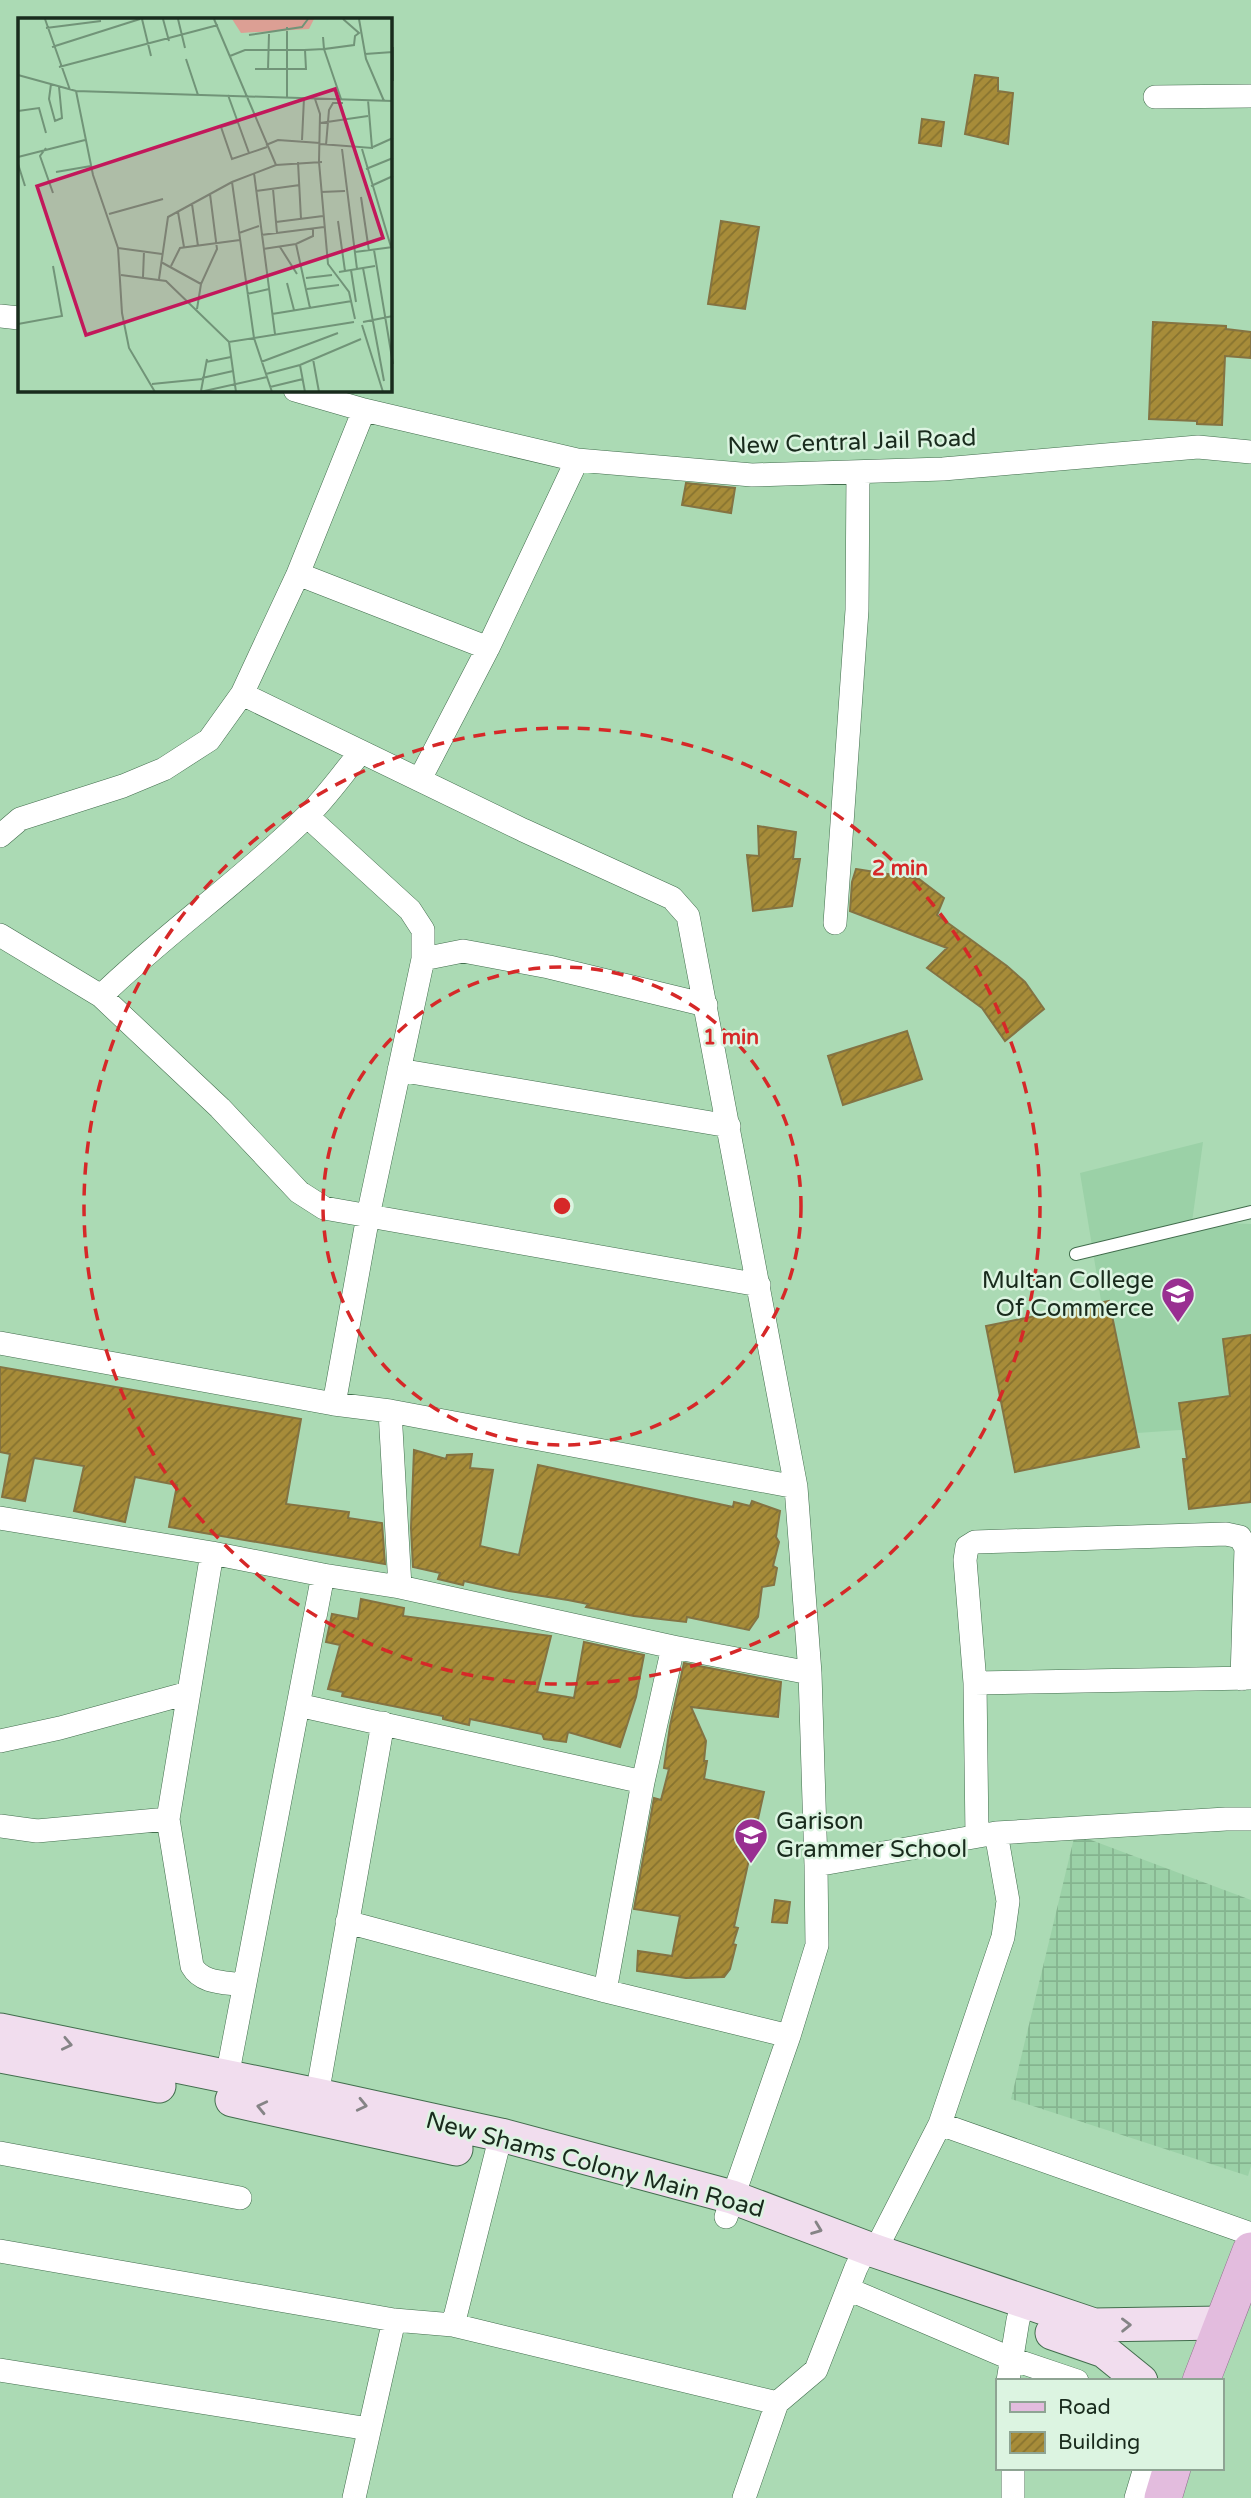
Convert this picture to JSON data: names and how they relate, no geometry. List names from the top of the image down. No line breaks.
{"streets":{"main road":["New Shams Colony Main Road"],"street":["New Central Jail Road"]},"places":{"school or university":["Multan College Of Commerce","Garison Grammer School"]},"legend":["Road","Building"],"rings":["2 min","1 min"]}
